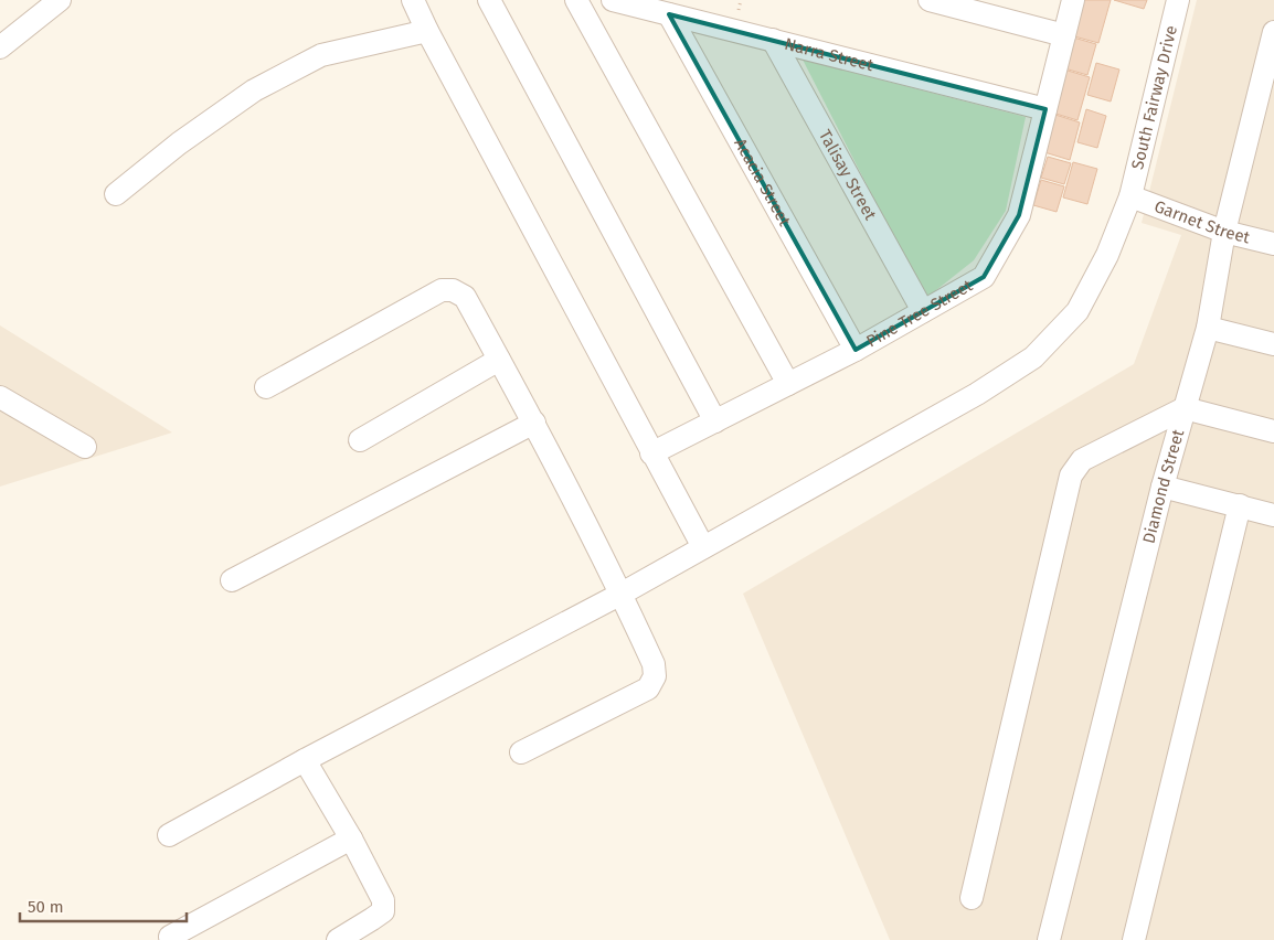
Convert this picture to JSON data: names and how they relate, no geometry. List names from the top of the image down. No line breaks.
{"streets":{"street":["Narra Street","South Fairway Drive","Talisay Street","Acacia Street","Garnet Street","Pine Tree Street","Diamond Street"]},"crossings":[["Narra Street","Talisay Street"],["Narra Street","Acacia Street"],["Narra Street","Pine Tree Street"],["South Fairway Drive","Garnet Street"],["Talisay Street","Pine Tree Street"],["Acacia Street","Pine Tree Street"],["Garnet Street","Diamond Street"]],"scale_bar":"50 m"}
